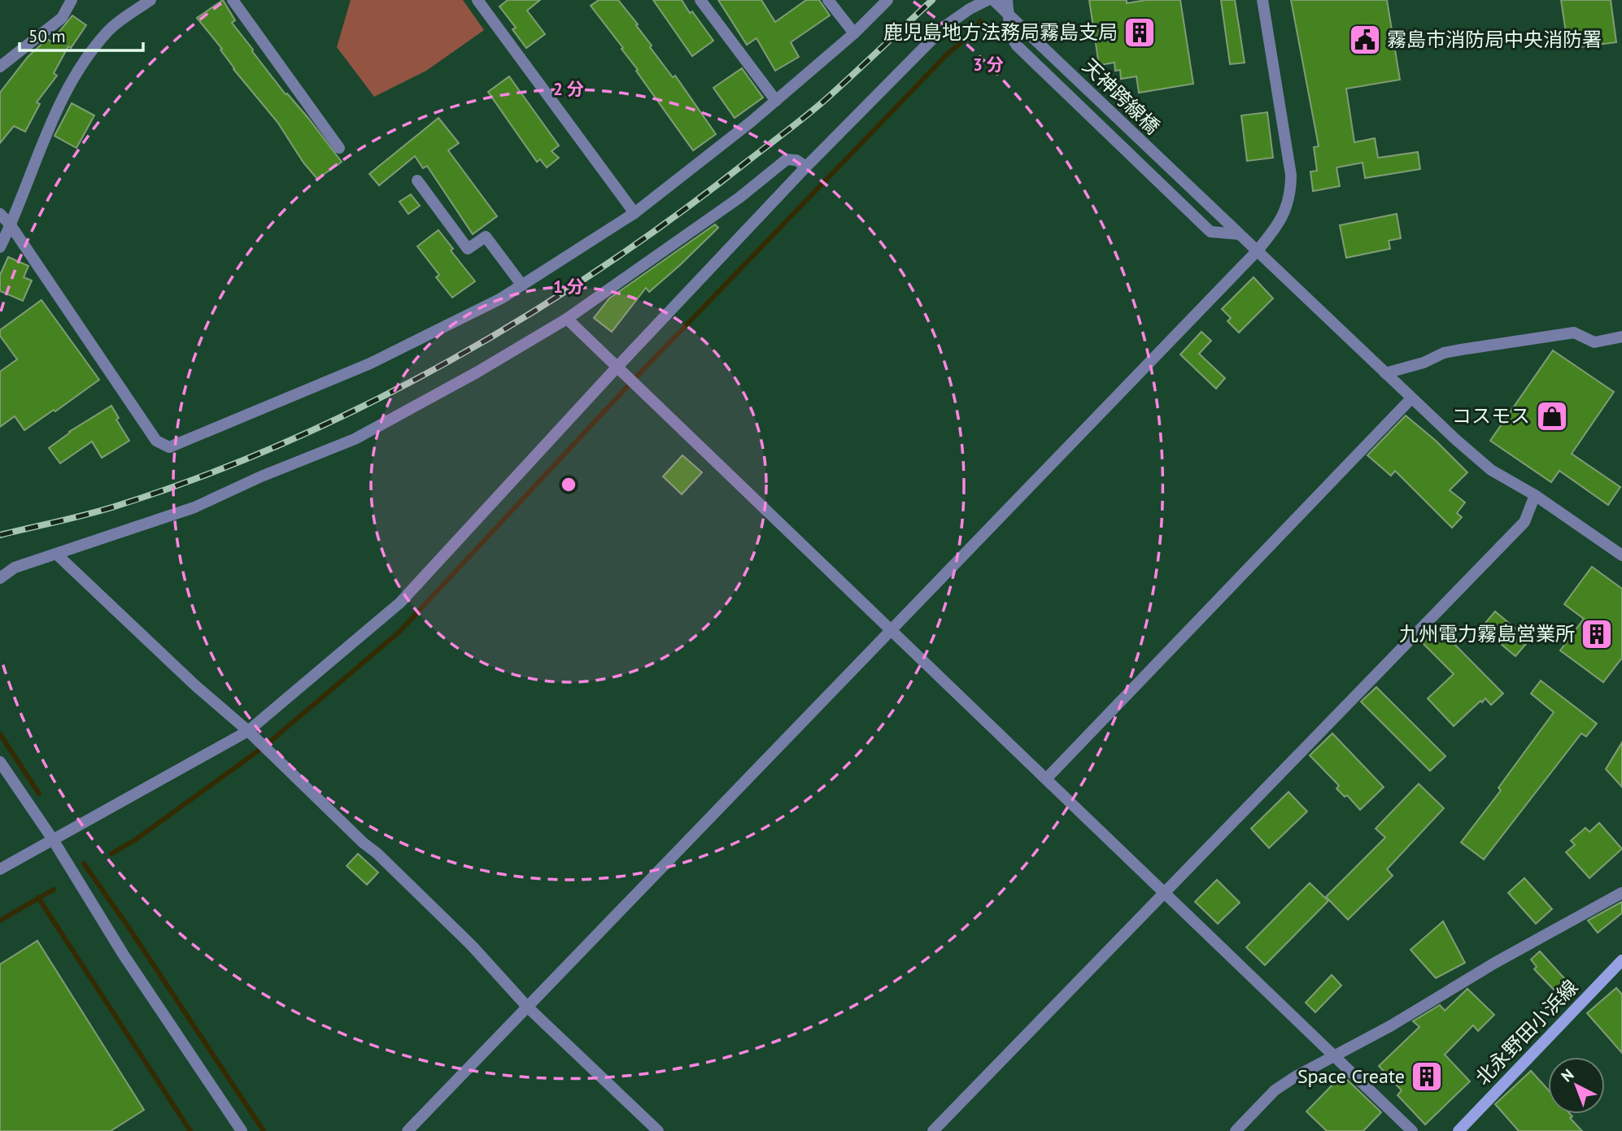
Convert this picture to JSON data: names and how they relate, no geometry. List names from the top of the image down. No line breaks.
{"streets":{"main road":["北永野田小浜線"],"street":["天神跨線橋"]},"places":{"building":["鹿児島地方法務局霧島支局","九州電力霧島営業所","Space Create"],"public building":["霧島市消防局中央消防署"],"shop":["コスモス"]},"scale_bar":"50 m","north":"top left","rings":["3 分","2 分","1 分"]}
